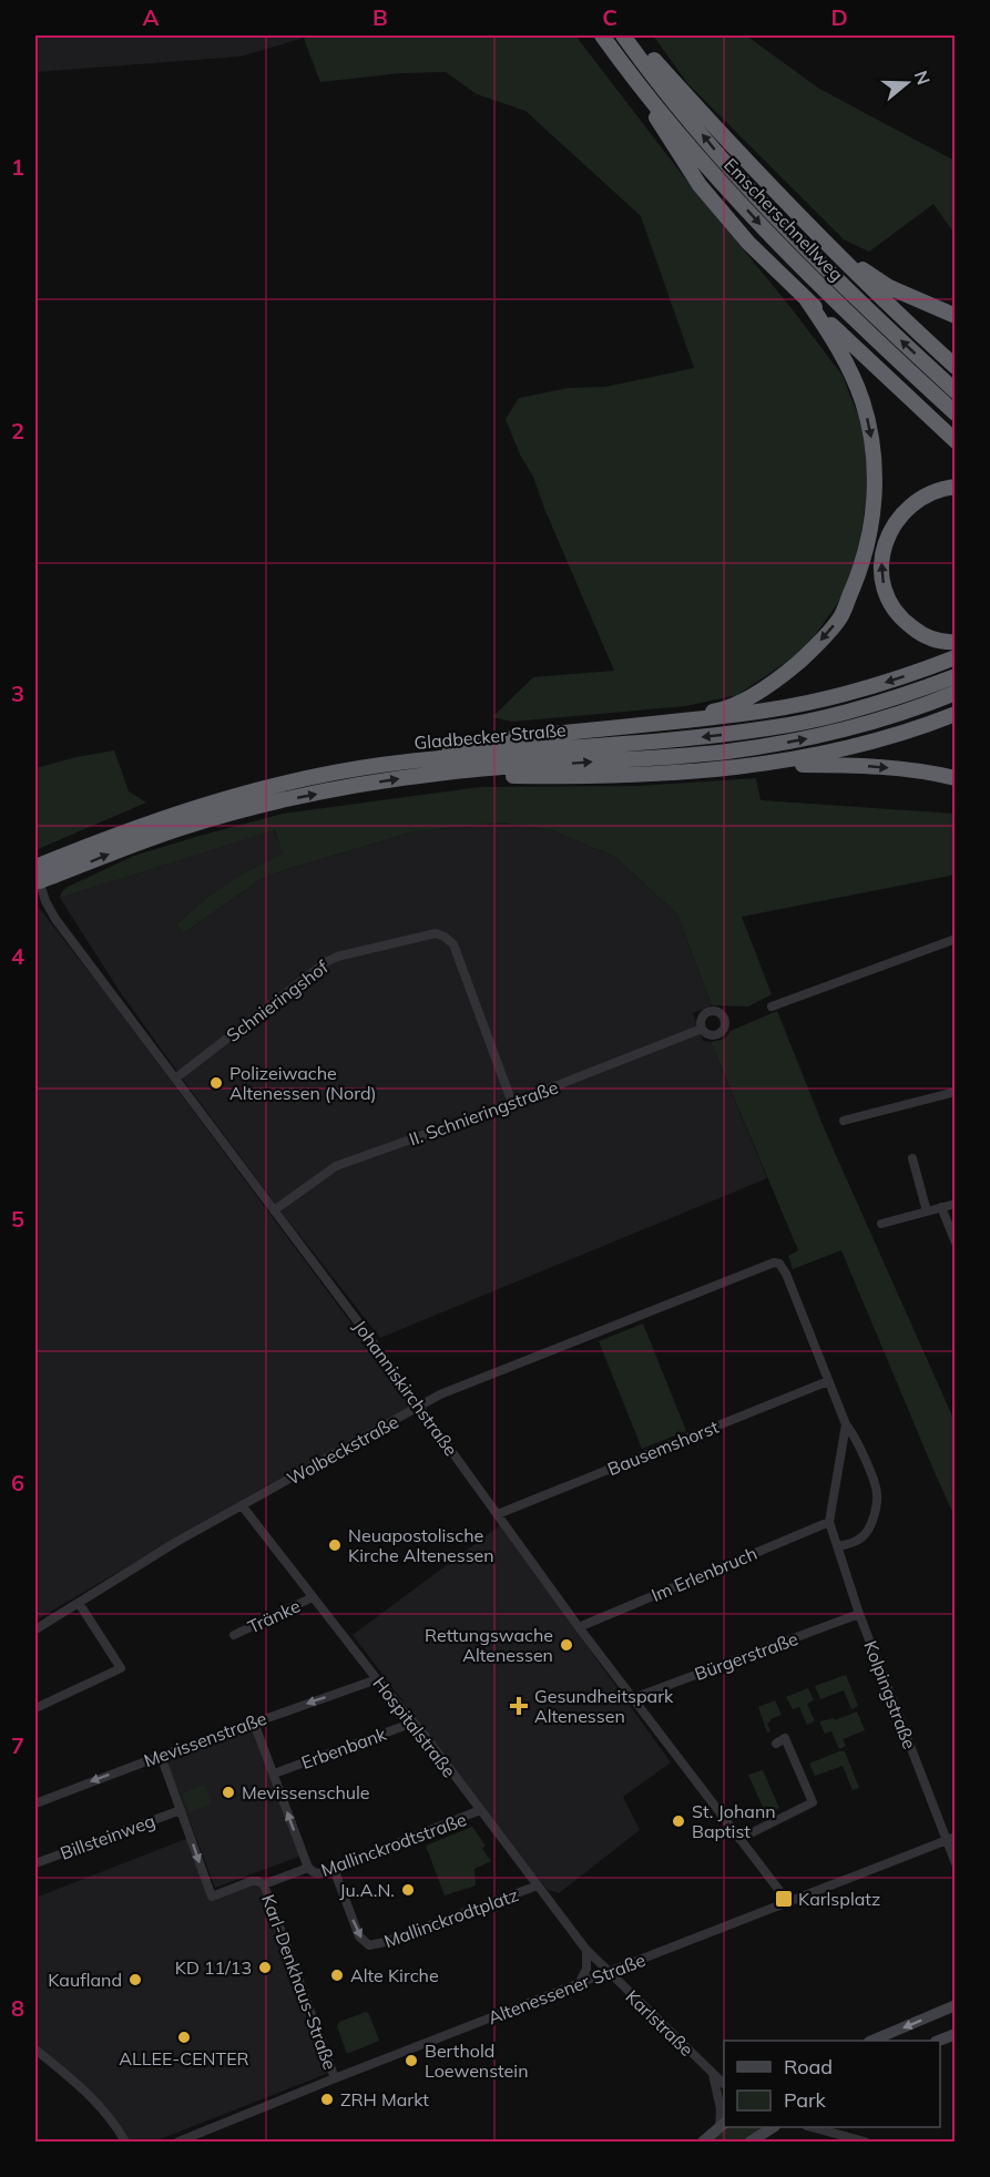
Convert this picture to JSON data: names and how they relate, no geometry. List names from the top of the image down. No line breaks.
{"streets":{"highway":["Emscherschnellweg","Gladbecker Straße"],"street":["Schnieringshof","II. Schnieringstraße","Johanniskirchstraße","Bausemshorst","Wolbeckstraße","Im Erlenbruch","Tränke","Bürgerstraße","Kolpingstraße","Hospitalstraße","Mevissenstraße","Erbenbank","Billsteinweg","Mallinckrodtstraße","Mallinckrodtplatz","Karl-Denkhaus-Straße","Altenessener Straße","Karlstraße"]},"crossings":[["Gladbecker Straße","Johanniskirchstraße"],["Schnieringshof","II. Schnieringstraße"],["Schnieringshof","Johanniskirchstraße"],["II. Schnieringstraße","Johanniskirchstraße"],["Johanniskirchstraße","Bausemshorst"],["Johanniskirchstraße","Wolbeckstraße"],["Johanniskirchstraße","Im Erlenbruch"],["Johanniskirchstraße","Bürgerstraße"],["Johanniskirchstraße","Altenessener Straße"],["Bausemshorst","Wolbeckstraße"],["Wolbeckstraße","Hospitalstraße"],["Im Erlenbruch","Kolpingstraße"],["Tränke","Hospitalstraße"],["Bürgerstraße","Kolpingstraße"],["Kolpingstraße","Altenessener Straße"],["Hospitalstraße","Mevissenstraße"],["Hospitalstraße","Erbenbank"],["Hospitalstraße","Mallinckrodtstraße"],["Hospitalstraße","Mallinckrodtplatz"],["Hospitalstraße","Altenessener Straße"],["Hospitalstraße","Karlstraße"],["Mevissenstraße","Mallinckrodtstraße"],["Erbenbank","Mallinckrodtstraße"],["Billsteinweg","Mallinckrodtstraße"],["Mallinckrodtstraße","Mallinckrodtplatz"],["Mallinckrodtstraße","Karl-Denkhaus-Straße"],["Karl-Denkhaus-Straße","Altenessener Straße"],["Altenessener Straße","Karlstraße"]],"one_way":["Mevissenstraße"],"places":{"other":["Polizeiwache Altenessen (Nord)","Neuapostolische Kirche Altenessen","Rettungswache Altenessen","Mevissenschule","St. Johann Baptist","Ju.A.N.","KD 11/13","Alte Kirche","Kaufland","ALLEE-CENTER","Berthold Loewenstein","ZRH Markt"],"health":["Gesundheitspark Altenessen"],"transit":["Karlsplatz"]},"legend":["Road","Park"],"north":"right","grid":{"columns":["A","B","C","D"],"rows":["1","2","3","4","5","6","7","8"]}}
